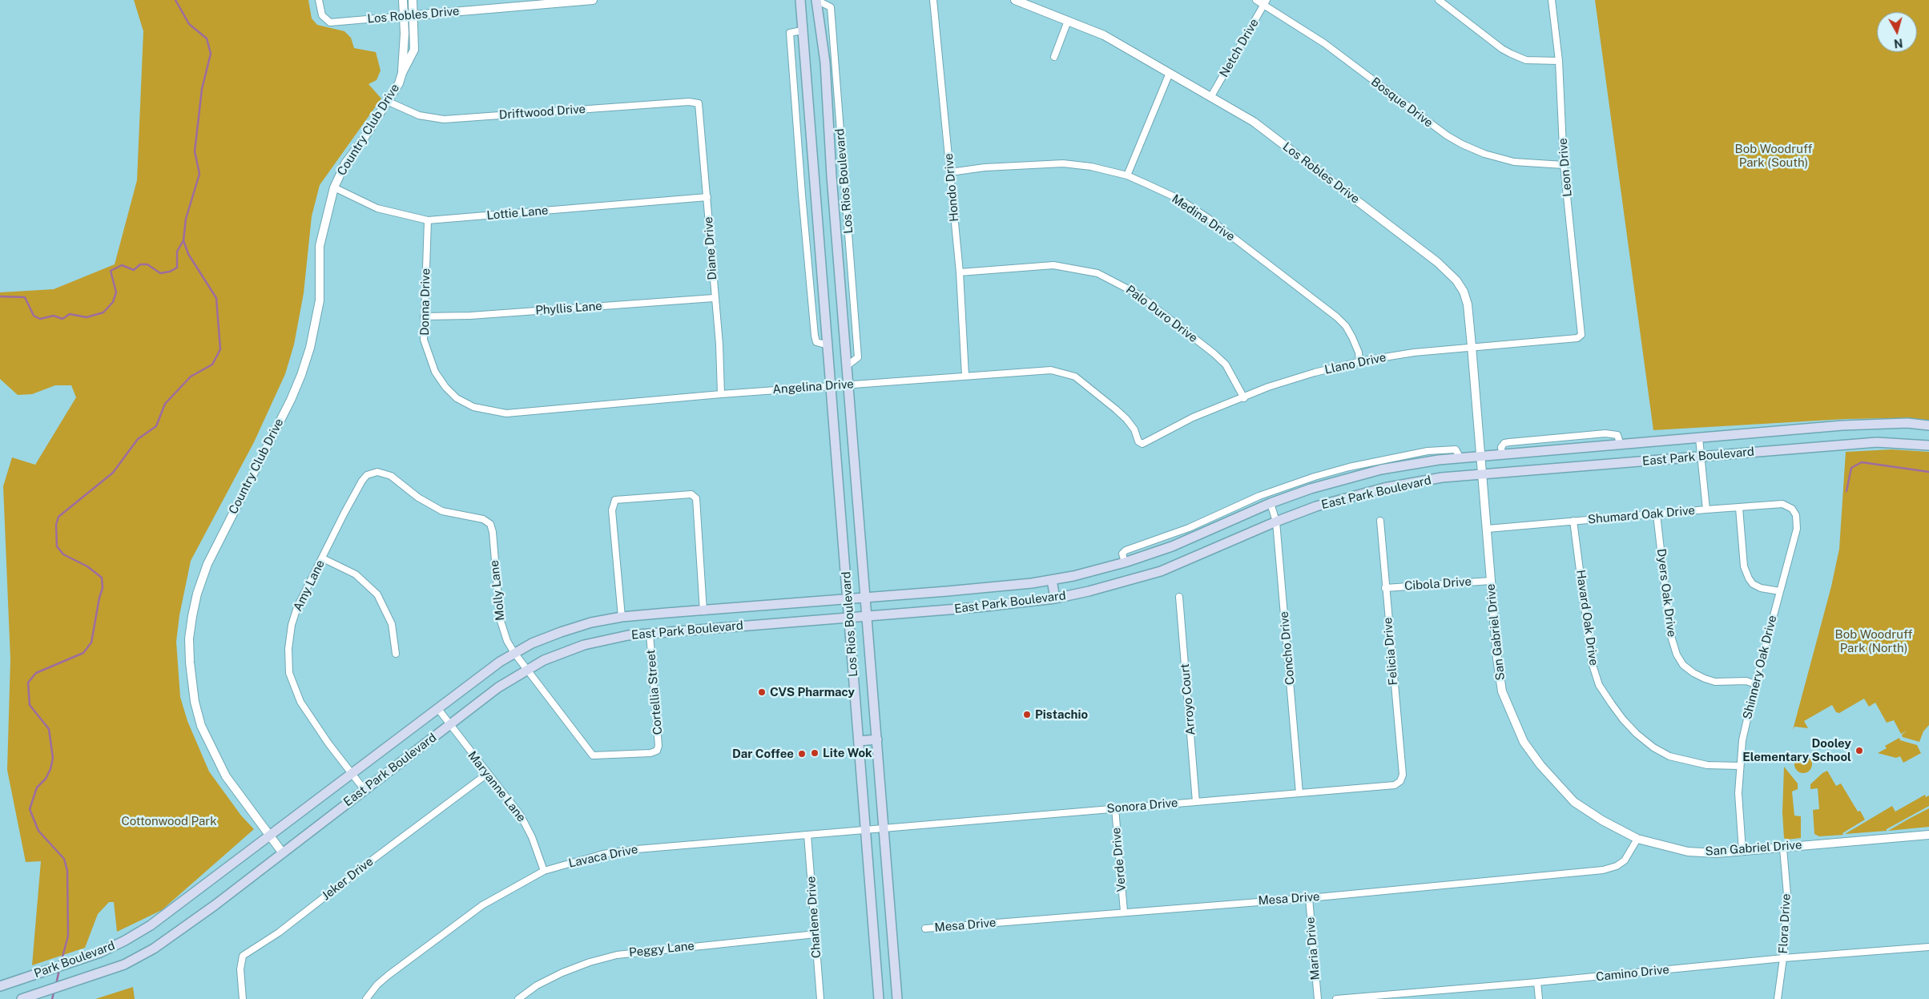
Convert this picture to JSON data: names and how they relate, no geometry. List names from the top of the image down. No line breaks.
{"streets":{"main road":["Los Rios Boulevard","East Park Boulevard","Park Boulevard"],"street":["Los Robles Drive","Netch Drive","Bosque Drive","Driftwood Drive","Country Club Drive","Leon Drive","Hondo Drive","Lottie Lane","Medina Drive","Diane Drive","Donna Drive","Phyllis Lane","Palo Duro Drive","Llano Drive","Angelina Drive","Shumard Oak Drive","Cibola Drive","Amy Lane","Molly Lane","Dyers Oak Drive","Havard Oak Drive","San Gabriel Drive","Concho Drive","Felicia Drive","Shinnery Oak Drive","Cortellia Street","Arroyo Court","Maryanne Lane","Sonora Drive","Lavaca Drive","Verde Drive","Jeker Drive","Mesa Drive","Charlene Drive","Flora Drive","Maria Drive","Peggy Lane","Camino Drive"]},"crossings":[["Los Robles Drive","Netch Drive"],["Los Robles Drive","Country Club Drive"],["Los Robles Drive","Llano Drive"],["Los Robles Drive","East Park Boulevard"],["Los Robles Drive","San Gabriel Drive"],["Netch Drive","Bosque Drive"],["Bosque Drive","Leon Drive"],["Driftwood Drive","Country Club Drive"],["Driftwood Drive","Diane Drive"],["Country Club Drive","Lottie Lane"],["Country Club Drive","East Park Boulevard"],["Leon Drive","Llano Drive"],["Los Rios Boulevard","Angelina Drive"],["Los Rios Boulevard","East Park Boulevard"],["Los Rios Boulevard","Sonora Drive"],["Los Rios Boulevard","Lavaca Drive"],["Hondo Drive","Medina Drive"],["Hondo Drive","Palo Duro Drive"],["Hondo Drive","Angelina Drive"],["Lottie Lane","Diane Drive"],["Lottie Lane","Donna Drive"],["Medina Drive","Llano Drive"],["Diane Drive","Phyllis Lane"],["Diane Drive","Angelina Drive"],["Donna Drive","Phyllis Lane"],["Donna Drive","Angelina Drive"],["Palo Duro Drive","Llano Drive"],["Llano Drive","Angelina Drive"],["East Park Boulevard","Amy Lane"],["East Park Boulevard","Molly Lane"],["East Park Boulevard","San Gabriel Drive"],["East Park Boulevard","Concho Drive"],["East Park Boulevard","Cortellia Street"],["East Park Boulevard","Maryanne Lane"],["East Park Boulevard","Park Boulevard"],["Shumard Oak Drive","Dyers Oak Drive"],["Shumard Oak Drive","Havard Oak Drive"],["Shumard Oak Drive","San Gabriel Drive"],["Shumard Oak Drive","Shinnery Oak Drive"],["Cibola Drive","San Gabriel Drive"],["Cibola Drive","Felicia Drive"],["Amy Lane","Molly Lane"],["Molly Lane","Cortellia Street"],["Dyers Oak Drive","Shinnery Oak Drive"],["Havard Oak Drive","Shinnery Oak Drive"],["San Gabriel Drive","Shinnery Oak Drive"],["San Gabriel Drive","Mesa Drive"],["San Gabriel Drive","Flora Drive"],["Concho Drive","Sonora Drive"],["Felicia Drive","Sonora Drive"],["Arroyo Court","Sonora Drive"],["Maryanne Lane","Lavaca Drive"],["Maryanne Lane","Jeker Drive"],["Sonora Drive","Lavaca Drive"],["Sonora Drive","Verde Drive"],["Lavaca Drive","Charlene Drive"],["Verde Drive","Mesa Drive"],["Mesa Drive","Maria Drive"],["Charlene Drive","Peggy Lane"],["Flora Drive","Camino Drive"]],"parks":["Bob Woodruff Park (South)","Bob Woodruff Park (North)","Cottonwood Park"],"places":["CVS Pharmacy","Pistachio","Dooley Elementary School","Lite Wok","Dar Coffee"],"north":"bottom"}
